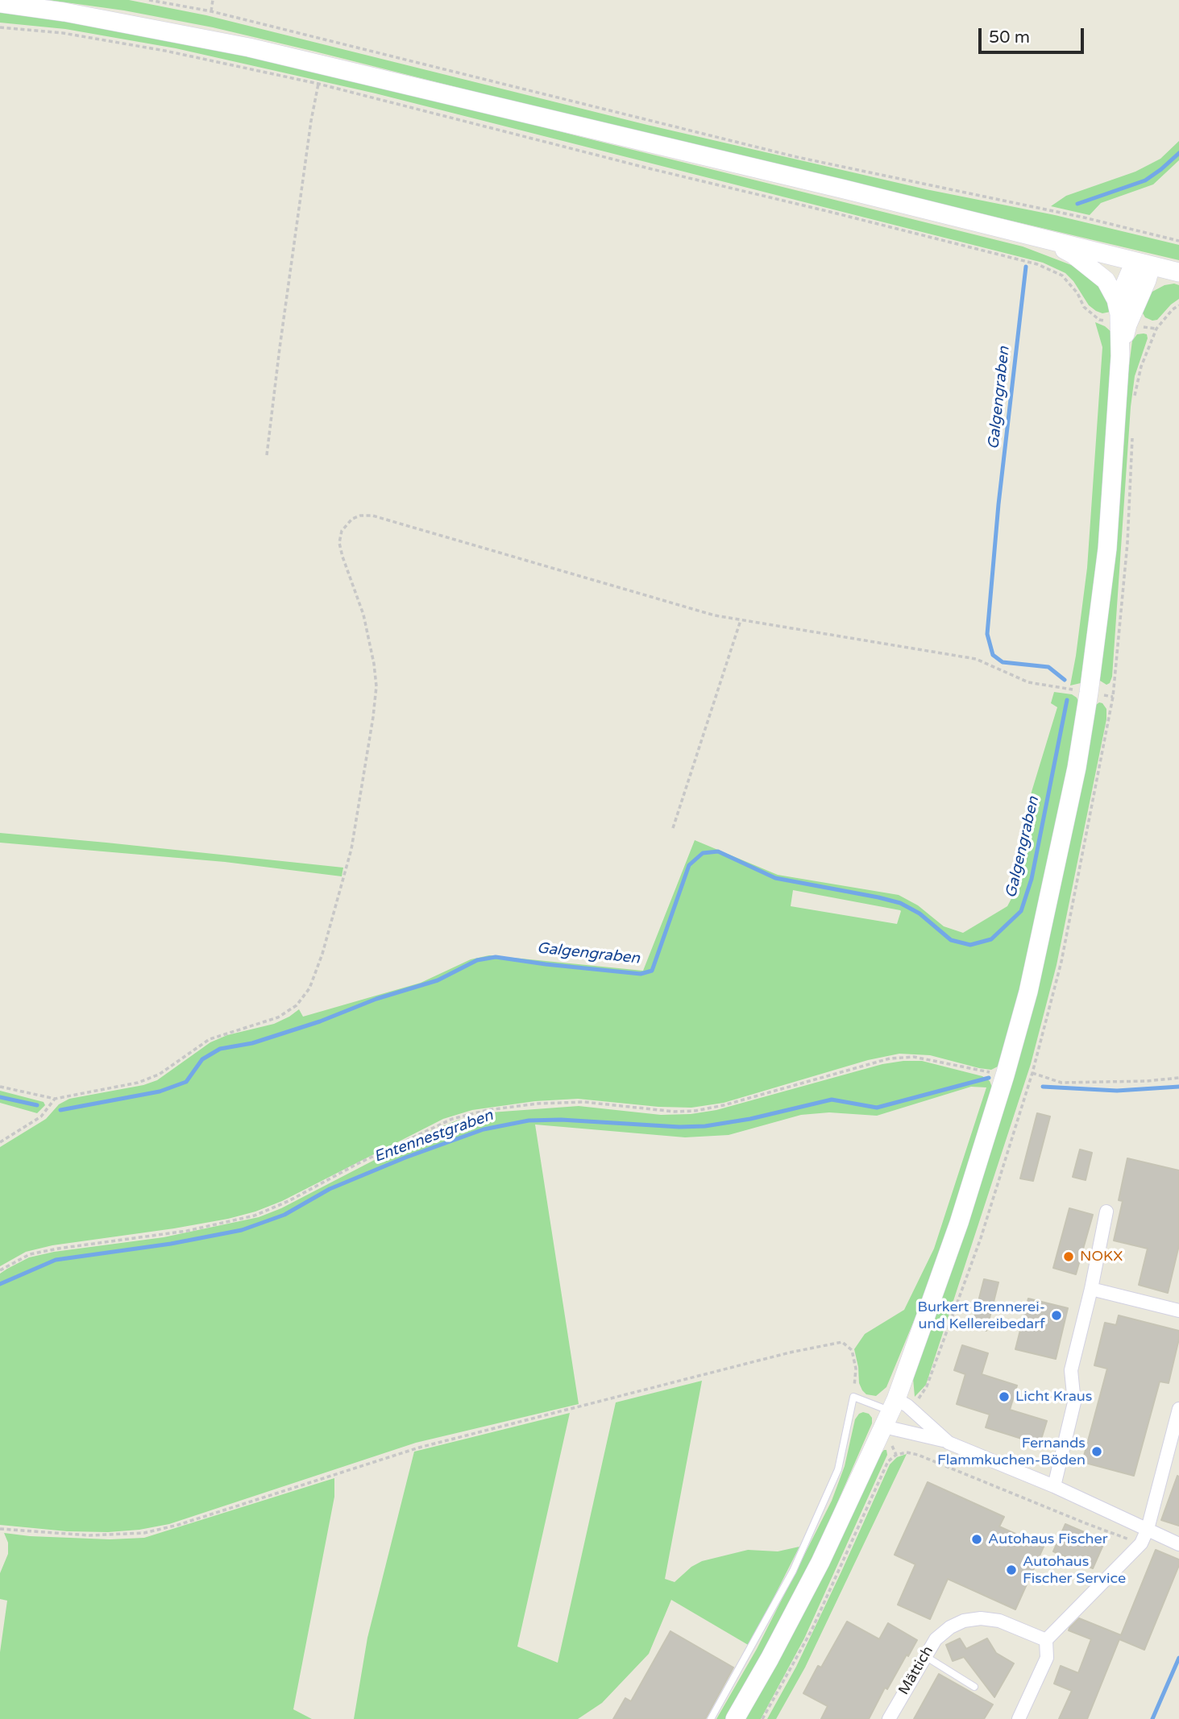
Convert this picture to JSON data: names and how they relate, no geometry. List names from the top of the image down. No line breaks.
{"streets":{"street":["Mättich"]},"water":["Galgengraben","Entennestgraben"],"places":["NOKX","Burkert Brennerei- und Kellereibedarf","Licht Kraus","Fernands Flammkuchen-Böden","Autohaus Fischer","Autohaus Fischer Service"],"scale_bar":"50 m"}
